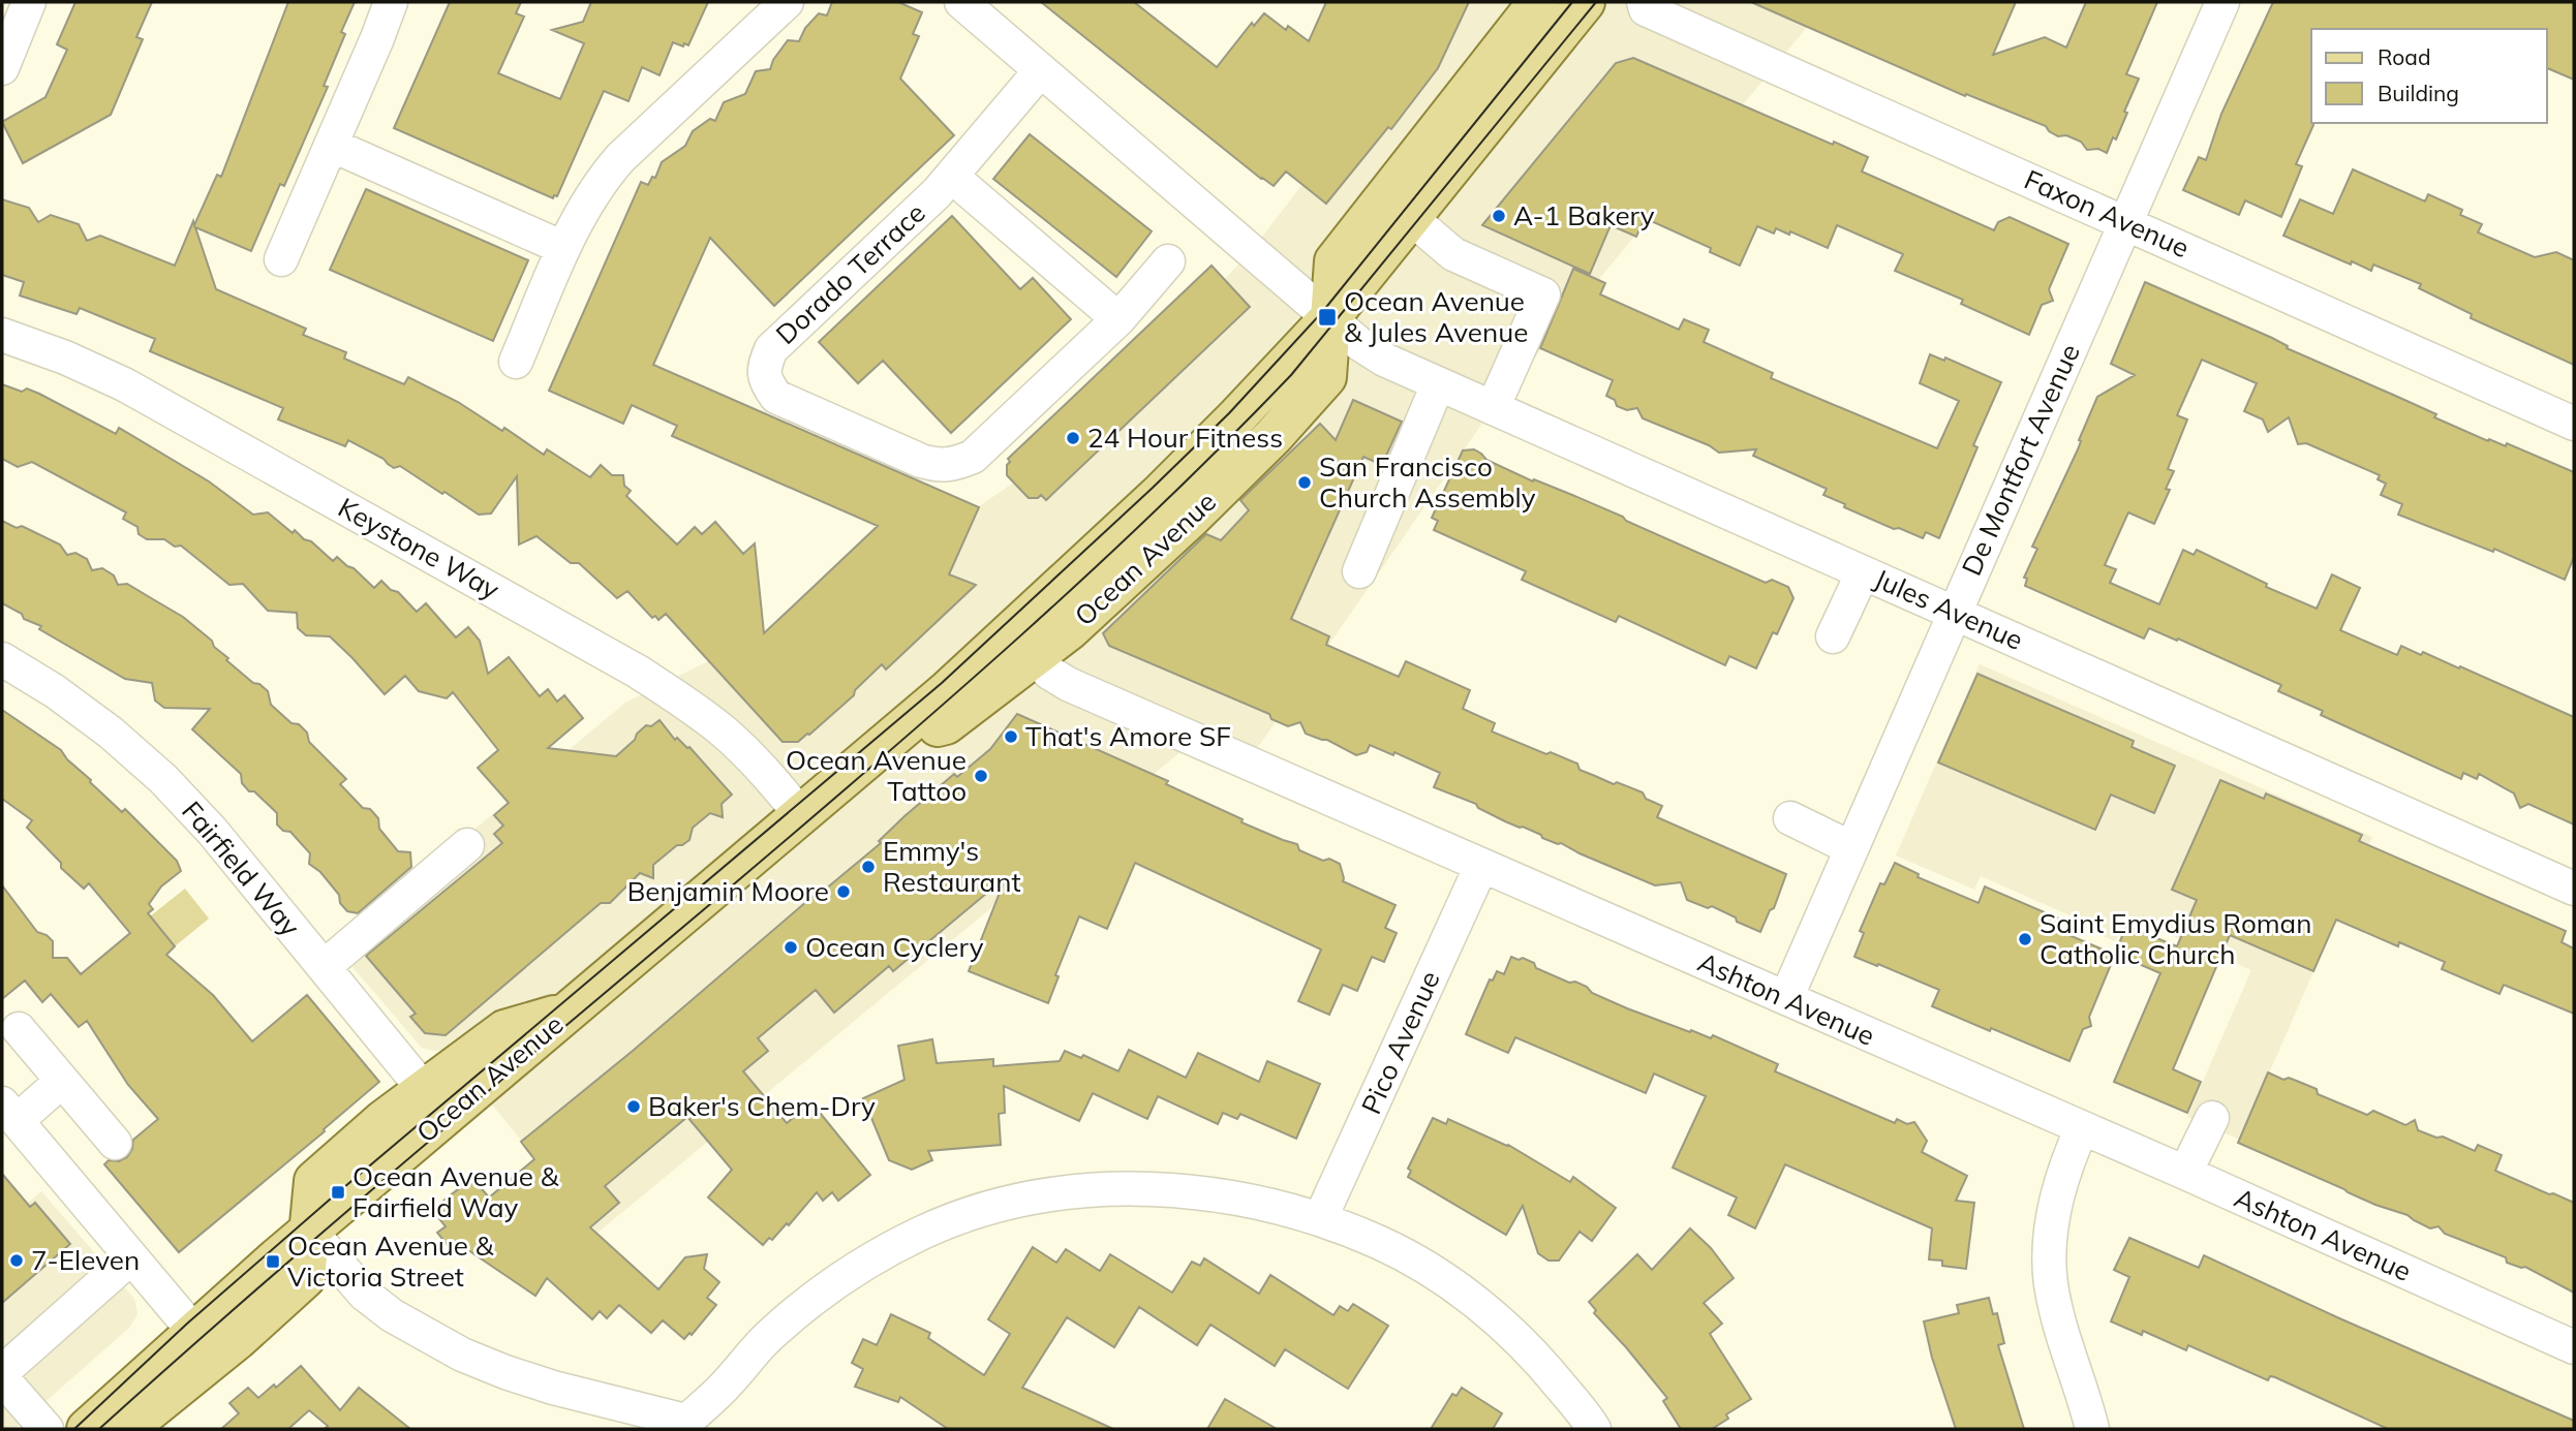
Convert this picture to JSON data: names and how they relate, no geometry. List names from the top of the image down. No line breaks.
{"streets":{"main road":["Ocean Avenue"],"street":["Faxon Avenue","Dorado Terrace","De Montfort Avenue","Keystone Way","Jules Avenue","Fairfield Way","Ashton Avenue","Pico Avenue"]},"crossings":[["Faxon Avenue","De Montfort Avenue"],["De Montfort Avenue","Jules Avenue"],["De Montfort Avenue","Ashton Avenue"],["Keystone Way","Ocean Avenue"],["Ocean Avenue","Jules Avenue"],["Ocean Avenue","Fairfield Way"],["Ocean Avenue","Ashton Avenue"],["Ashton Avenue","Pico Avenue"]],"places":{"other":["A-1 Bakery","24 Hour Fitness","San Francisco Church Assembly","That's Amore SF","Ocean Avenue Tattoo","Emmy's Restaurant","Benjamin Moore","Saint Emydius Roman Catholic Church","Ocean Cyclery","Baker's Chem-Dry","7-Eleven"],"transit":["Ocean Avenue & Jules Avenue","Ocean Avenue & Fairfield Way","Ocean Avenue & Victoria Street"]},"legend":["Road","Building"]}
